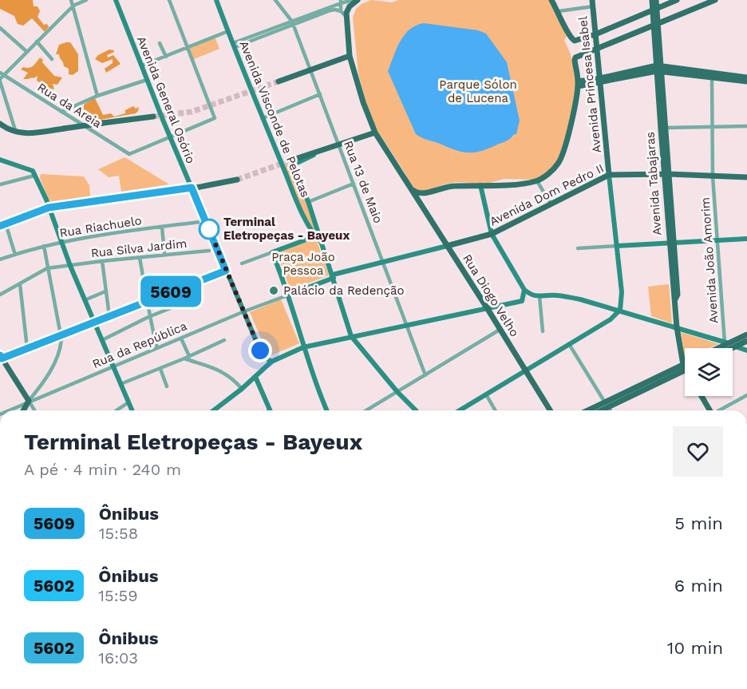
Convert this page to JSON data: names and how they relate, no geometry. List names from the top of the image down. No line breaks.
{"streets":{"main road":["Avenida Princesa Isabel","Avenida General Osório","Avenida Visconde de Pelotas","Avenida Tabajaras","Avenida Dom Pedro II","Rua Diogo Velho"],"street":["Rua da Areia","Rua 13 de Maio","Rua Riachuelo","Rua Silva Jardim","Avenida João Amorim","Rua da República"]},"crossings":[["Avenida Princesa Isabel","Avenida Dom Pedro II"],["Avenida General Osório","Rua da Areia"],["Avenida General Osório","Rua Riachuelo"],["Avenida General Osório","Rua da República"],["Rua 13 de Maio","Avenida Dom Pedro II"],["Avenida Tabajaras","Avenida Dom Pedro II"],["Avenida Dom Pedro II","Avenida João Amorim"],["Avenida Dom Pedro II","Rua Diogo Velho"]],"parks":["Parque Sólon de Lucena","Praça João Pessoa"],"places":["Terminal Eletropeças - Bayeux","Palácio da Redenção"],"lines":["bus line 5609"],"page":{"on_map":"5609","heading":["Terminal Eletropeças - Bayeux","A pé · 4 min · 240 m"],"list":[{"mark":"5609","name":"Ônibus","note":"15:58","value":"5 min"},{"mark":"5602","name":"Ônibus","note":"15:59","value":"6 min"},{"mark":"5602","name":"Ônibus","note":"16:03","value":"10 min"}]}}
